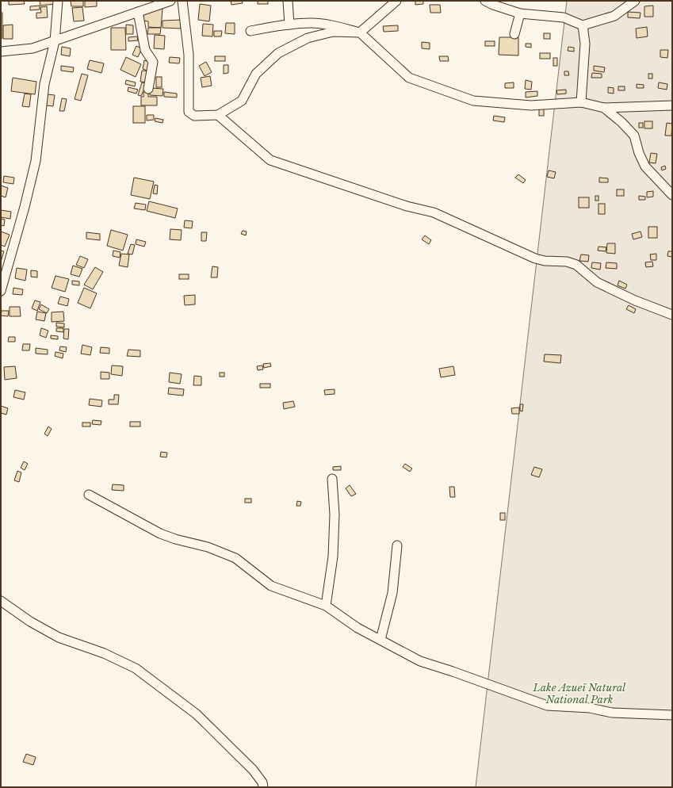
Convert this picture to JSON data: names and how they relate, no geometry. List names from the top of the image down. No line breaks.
{"parks":["Lake Azueï Natural National Park"]}
